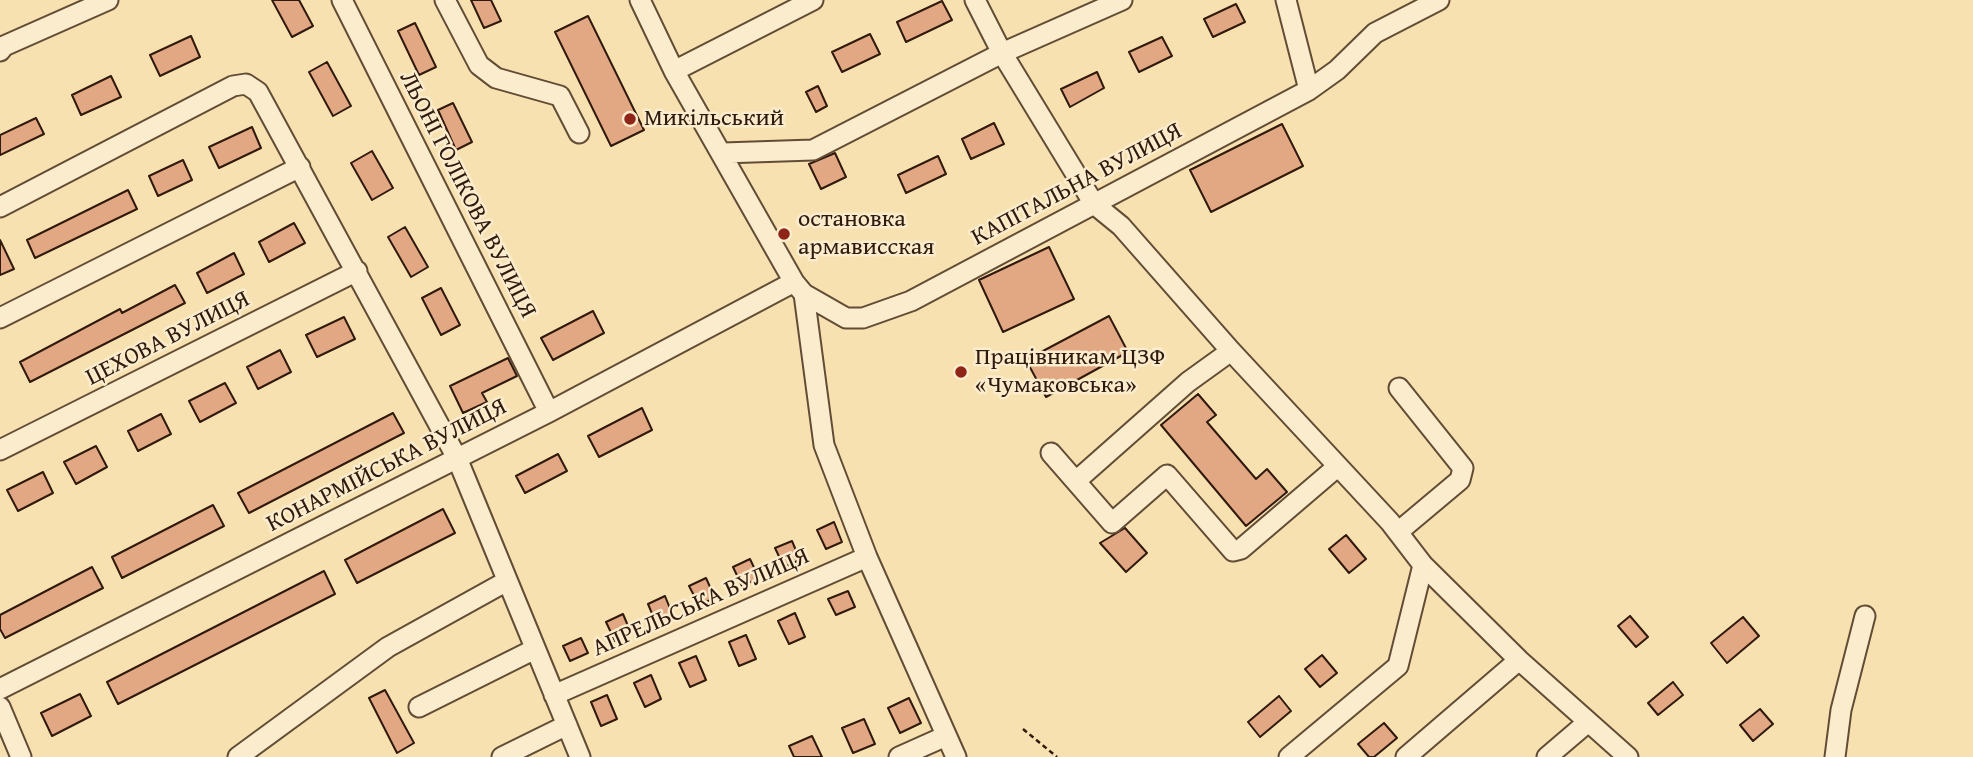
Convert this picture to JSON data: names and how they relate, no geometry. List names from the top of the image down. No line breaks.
{"streets":{"street":["КАПІТАЛЬНА ВУЛИЦЯ","ЛЬОНІ ГОЛІКОВА ВУЛИЦЯ","ЦЕХОВА ВУЛИЦЯ","КОНАРМІЙСЬКА ВУЛИЦЯ","АПРЕЛЬСЬКА ВУЛИЦЯ"]},"crossings":[["КАПІТАЛЬНА ВУЛИЦЯ","КОНАРМІЙСЬКА ВУЛИЦЯ"],["ЛЬОНІ ГОЛІКОВА ВУЛИЦЯ","КОНАРМІЙСЬКА ВУЛИЦЯ"]],"places":["Микільський","остановка армависская","Працівникам ЦЗФ «Чумаковська»"]}
